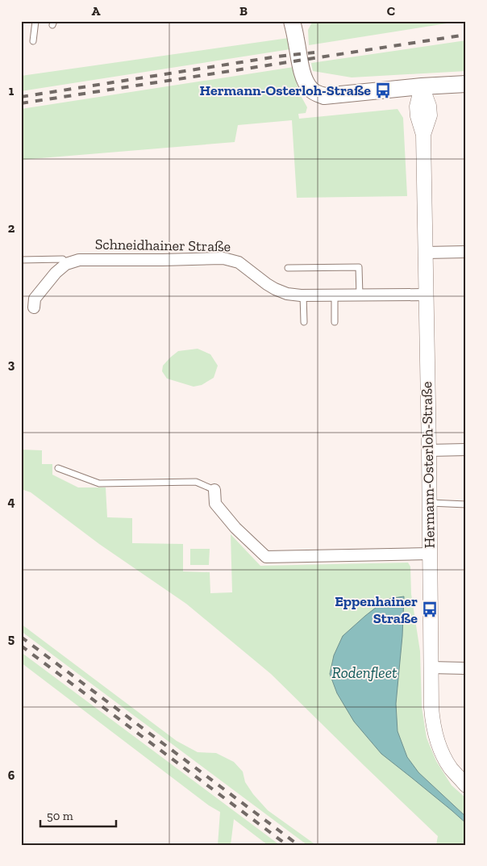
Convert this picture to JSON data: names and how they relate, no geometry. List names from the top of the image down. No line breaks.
{"streets":{"street":["Schneidhainer Straße","Hermann-Osterloh-Straße"]},"crossings":[["Schneidhainer Straße","Hermann-Osterloh-Straße"]],"water":["Rodenfleet"],"places":{"bus stop":["Hermann-Osterloh-Straße","Eppenhainer Straße"]},"scale_bar":"50 m","grid":{"columns":["A","B","C"],"rows":["1","2","3","4","5","6"]}}
